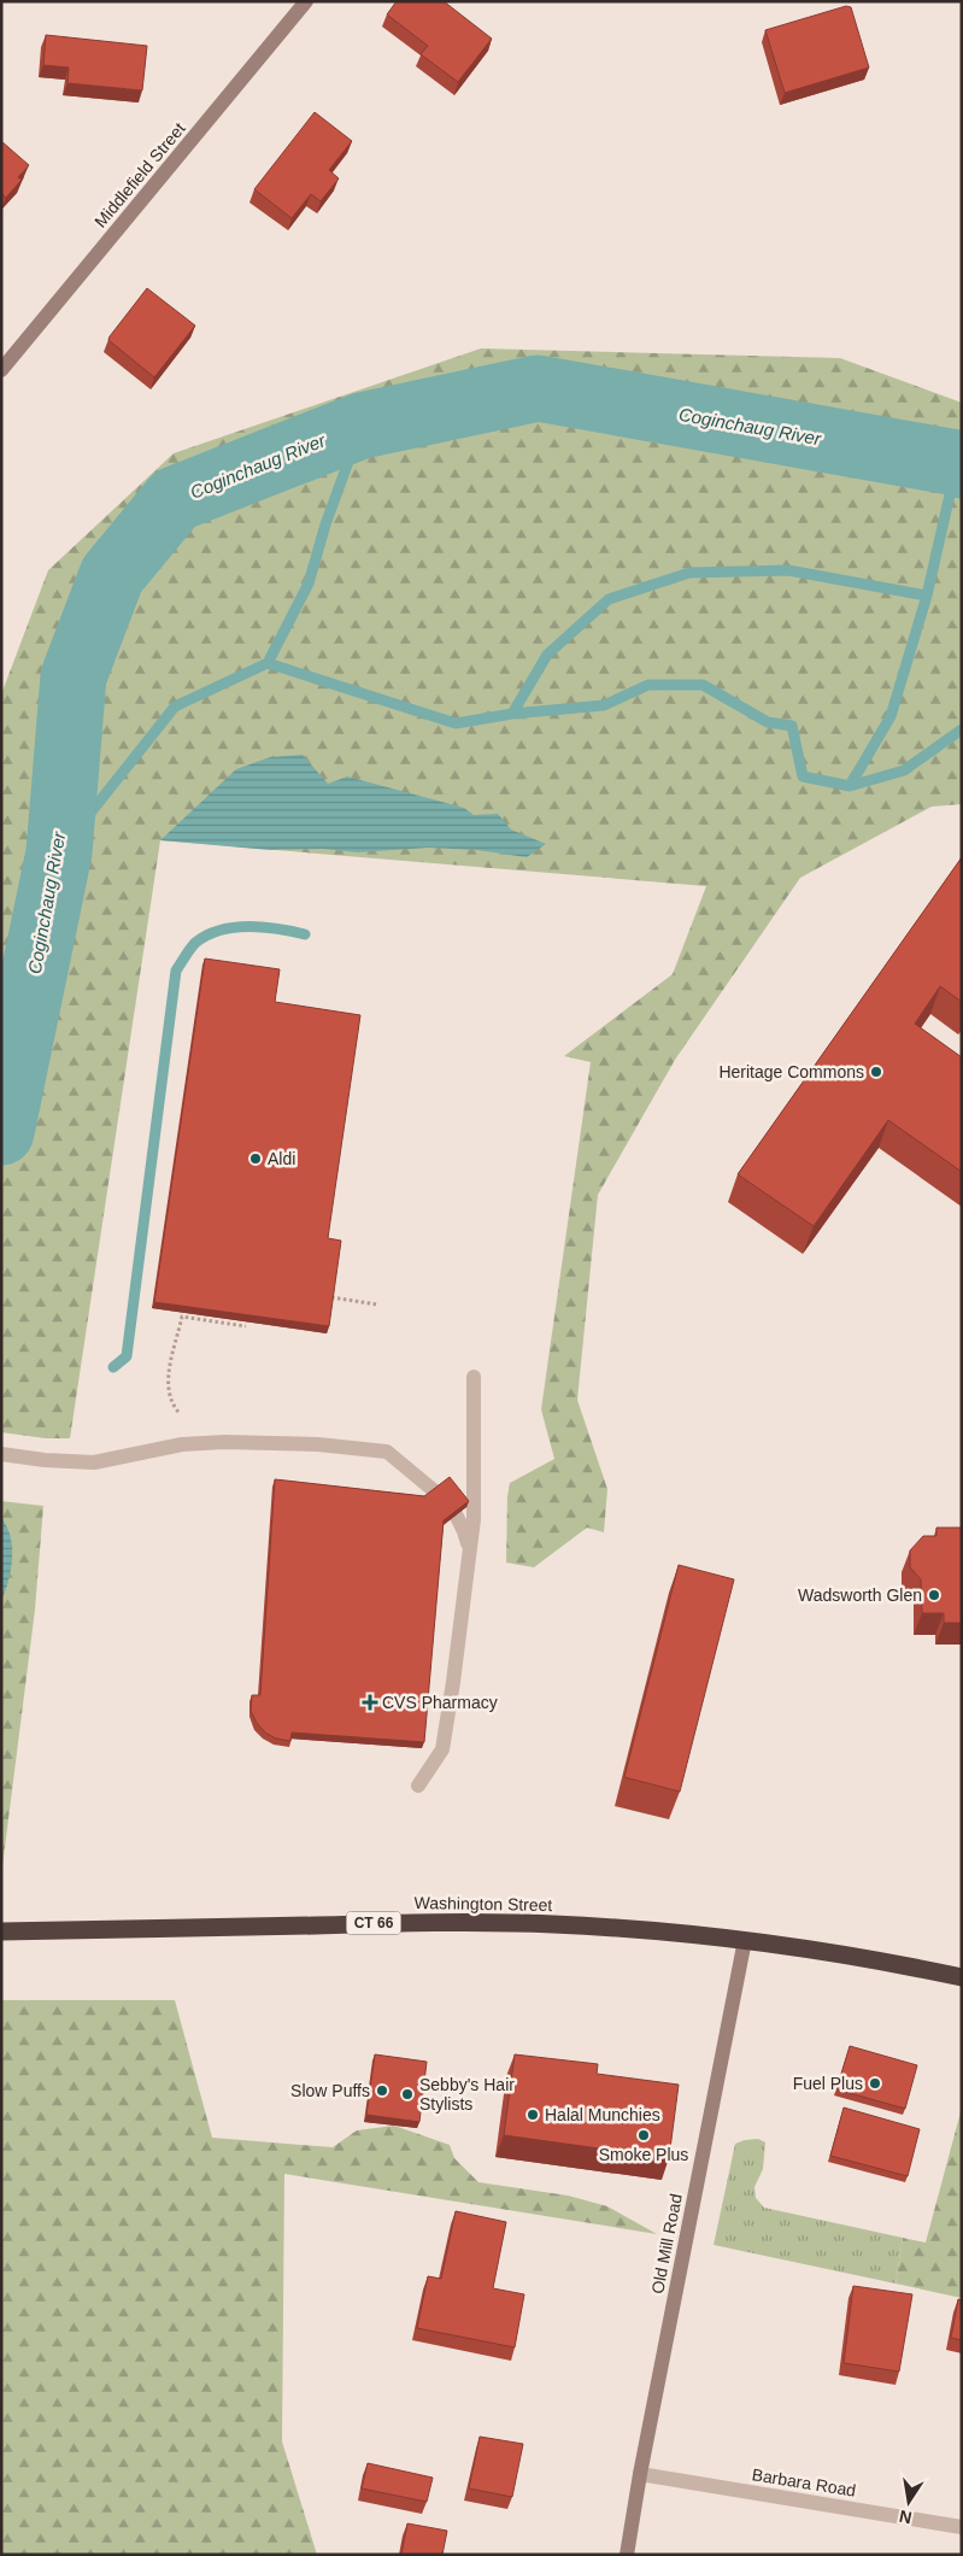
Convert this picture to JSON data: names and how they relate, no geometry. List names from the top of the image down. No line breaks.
{"streets":{"highway":["Washington Street","CT 66"],"street":["Middlefield Street","Old Mill Road","Barbara Road"]},"crossings":[["Washington Street","Old Mill Road"],["Old Mill Road","Barbara Road"]],"water":["Coginchaug River"],"places":{"other":["Heritage Commons","Aldi","Wadsworth Glen","Fuel Plus","Slow Puffs","Sebby's Hair Stylists","Halal Munchies","Smoke Plus"],"health":["CVS Pharmacy"]},"north":"bottom"}
